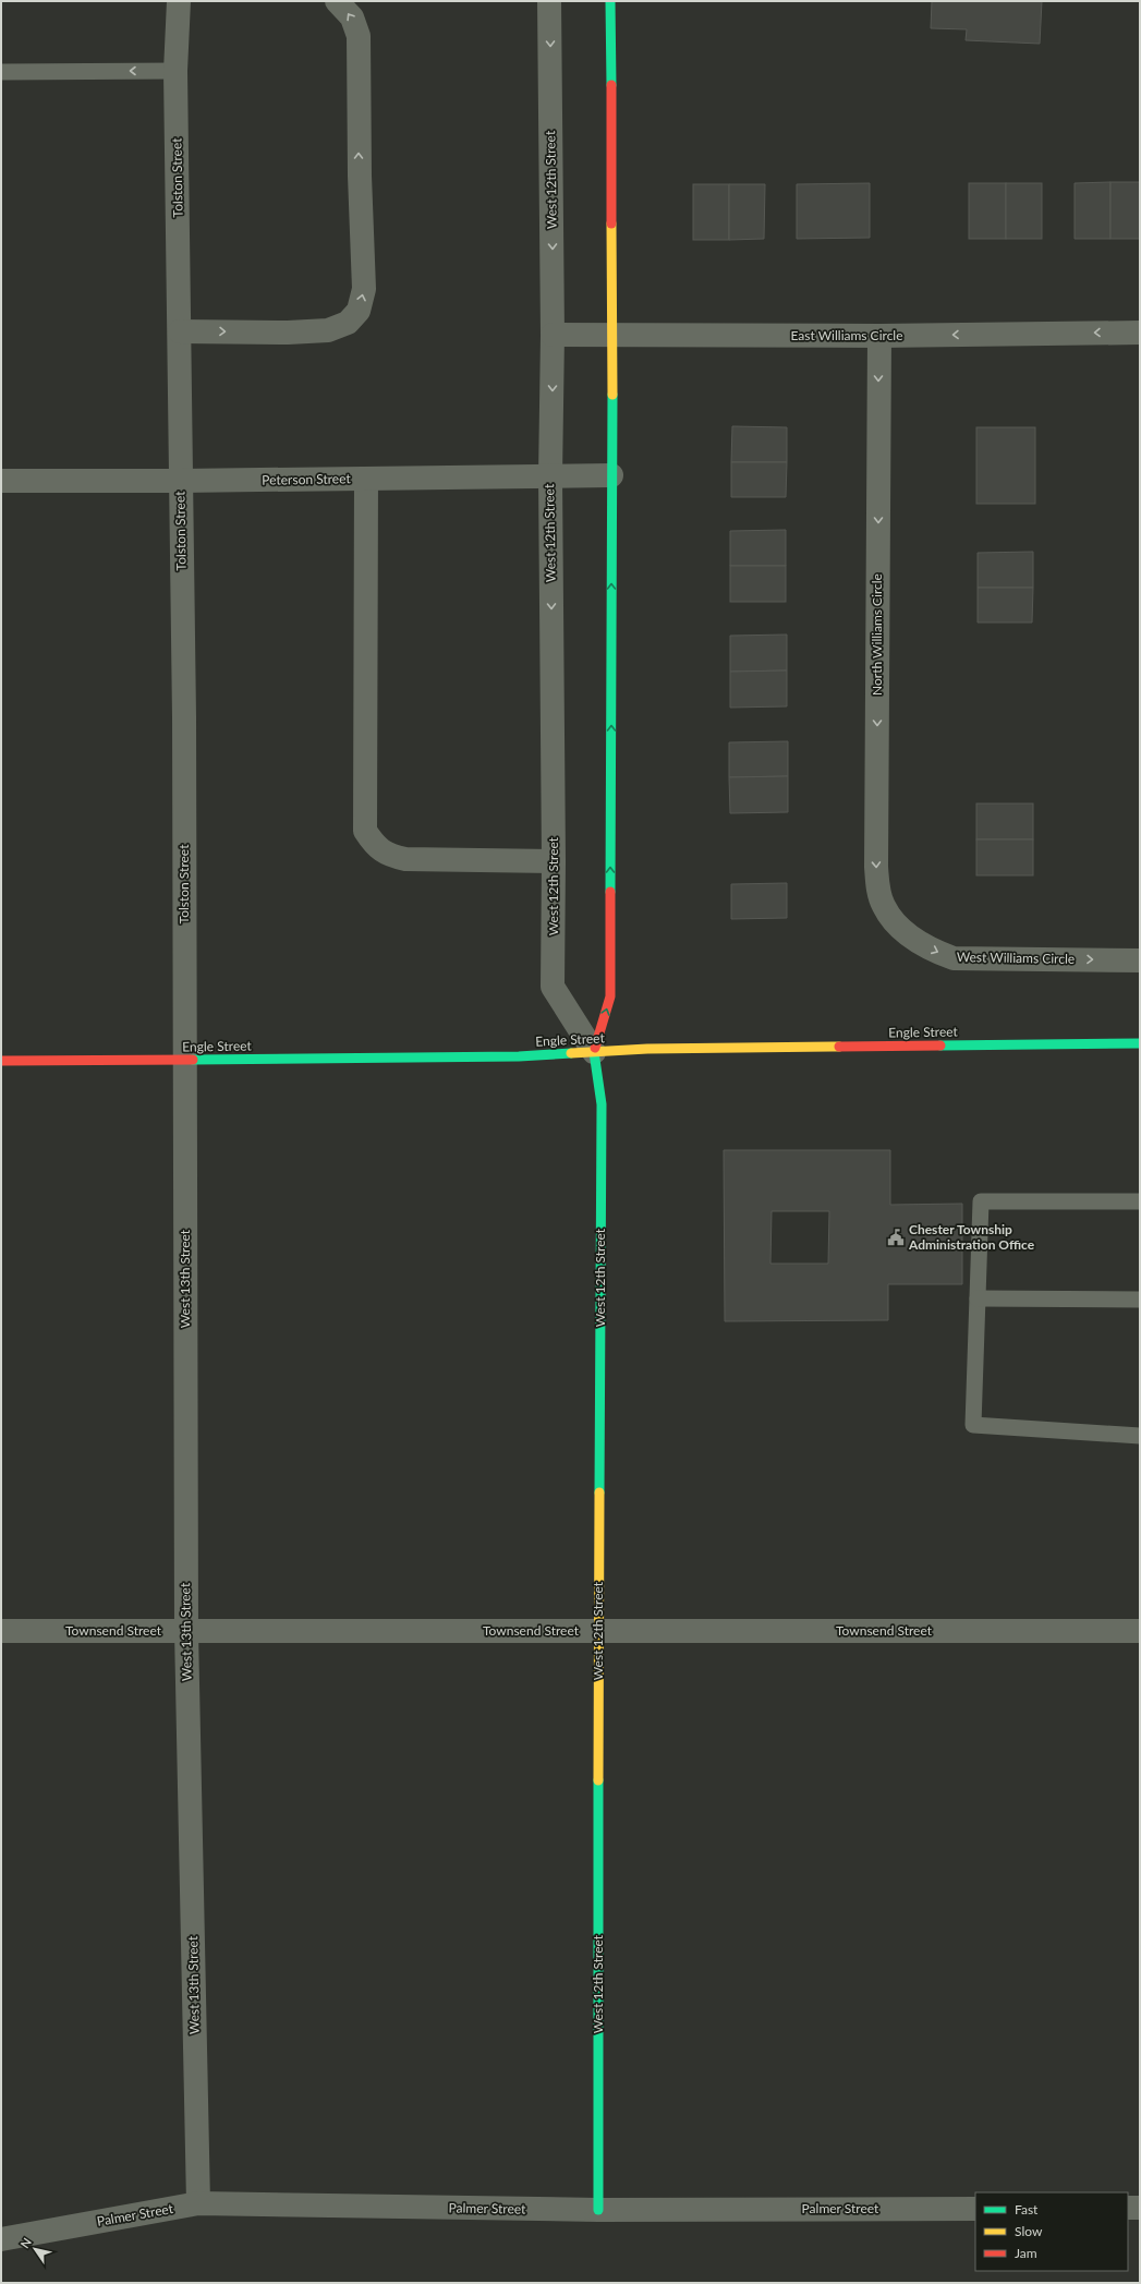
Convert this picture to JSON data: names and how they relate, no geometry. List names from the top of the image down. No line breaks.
{"streets":{"street":["Tolston Street","West 12th Street","East Williams Circle","Peterson Street","North Williams Circle","West Williams Circle","Engle Street","West 13th Street","Townsend Street","Palmer Street"]},"crossings":[["Tolston Street","Peterson Street"],["Tolston Street","Engle Street"],["Tolston Street","West 13th Street"],["West 12th Street","East Williams Circle"],["West 12th Street","Peterson Street"],["West 12th Street","Engle Street"],["West 12th Street","Townsend Street"],["West 12th Street","Palmer Street"],["East Williams Circle","North Williams Circle"],["North Williams Circle","West Williams Circle"],["Engle Street","West 13th Street"],["West 13th Street","Townsend Street"],["West 13th Street","Palmer Street"]],"one_way":["East Williams Circle","North Williams Circle","West Williams Circle"],"places":{"public building":["Chester Township Administration Office"]},"legend":["Fast","Slow","Jam"],"north":"top left"}
